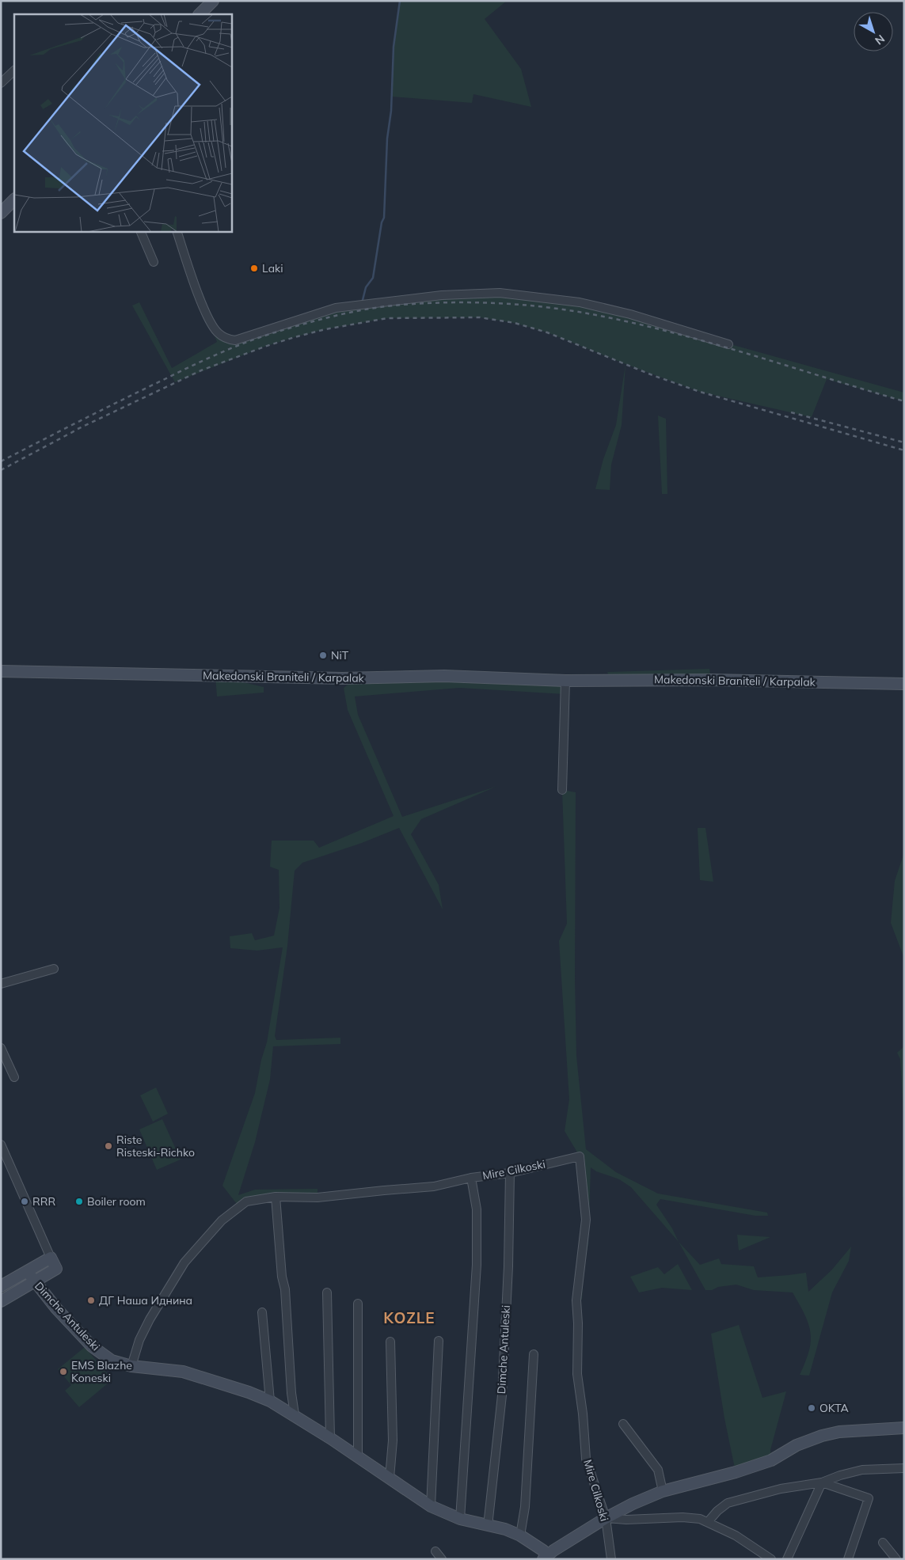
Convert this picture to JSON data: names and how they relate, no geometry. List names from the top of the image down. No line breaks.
{"streets":{"street":["Makedonski Braniteli / Karpalak","Mire Cilkoski","Dimche Antuleski"]},"crossings":[["Mire Cilkoski","Dimche Antuleski"]],"districts":["KOZLE"],"places":["Laki","NiT","Riste Risteski-Richko","RRR","Boiler room","ДГ Наша Иднина","EMS Blazhe Koneski","OKTA"],"north":"bottom right"}
